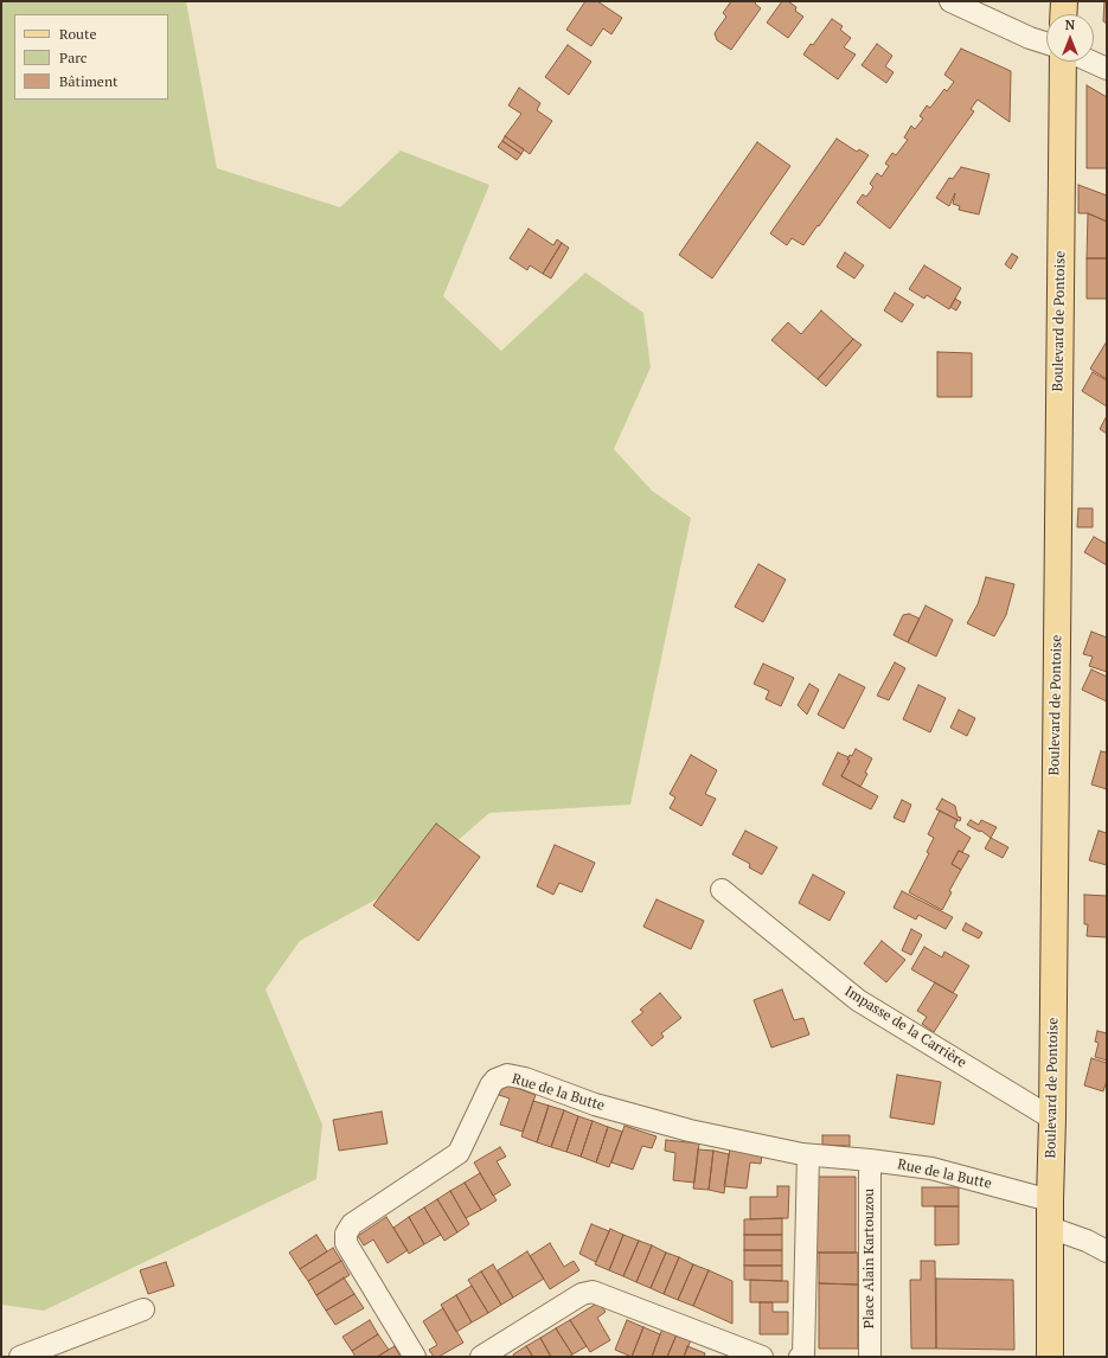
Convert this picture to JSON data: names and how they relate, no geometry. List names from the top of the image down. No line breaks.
{"streets":{"main road":["Boulevard de Pontoise"],"street":["Impasse de la Carrière","Rue de la Butte","Place Alain Kartouzou"]},"crossings":[["Boulevard de Pontoise","Impasse de la Carrière"],["Boulevard de Pontoise","Rue de la Butte"],["Rue de la Butte","Place Alain Kartouzou"]],"legend":["Route","Parc","Bâtiment"],"north":"top"}
